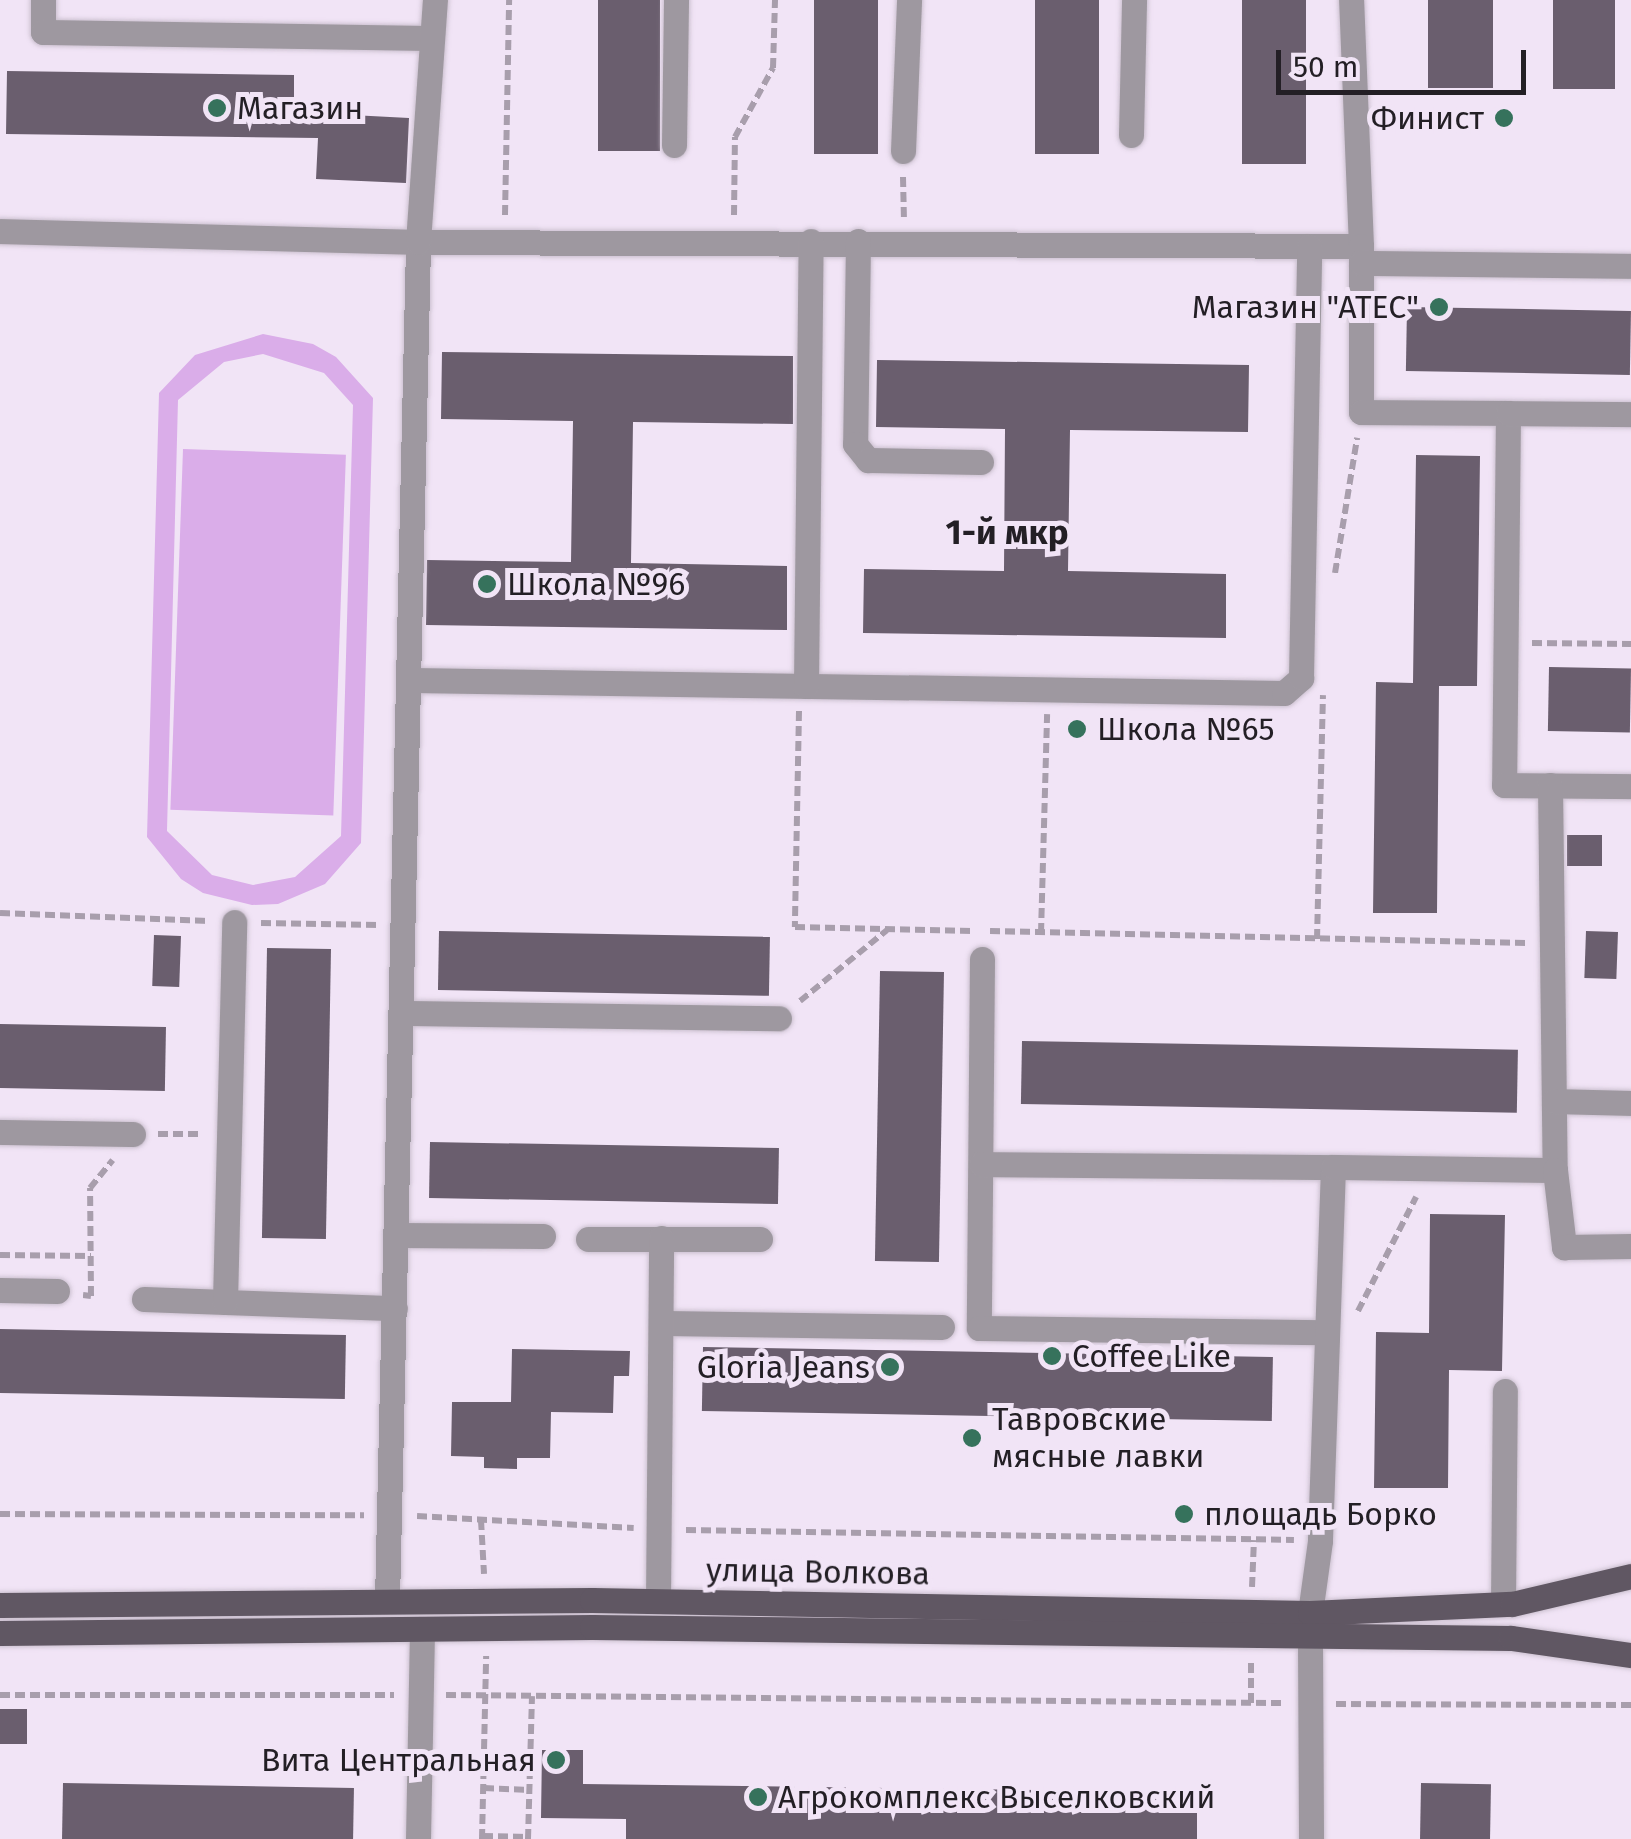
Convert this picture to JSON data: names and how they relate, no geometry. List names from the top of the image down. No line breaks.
{"streets":{"main road":["улица Волкова"]},"districts":["1-й мкр"],"places":["Магазин","Финист","Магазин \"АТЕС\"","Школа №96","Школа №65","Coffee Like","Gloria Jeans","Тавровские мясные лавки","площадь Борко","Вита Центральная","Агрокомплекс Выселковский"],"scale_bar":"50 m"}
